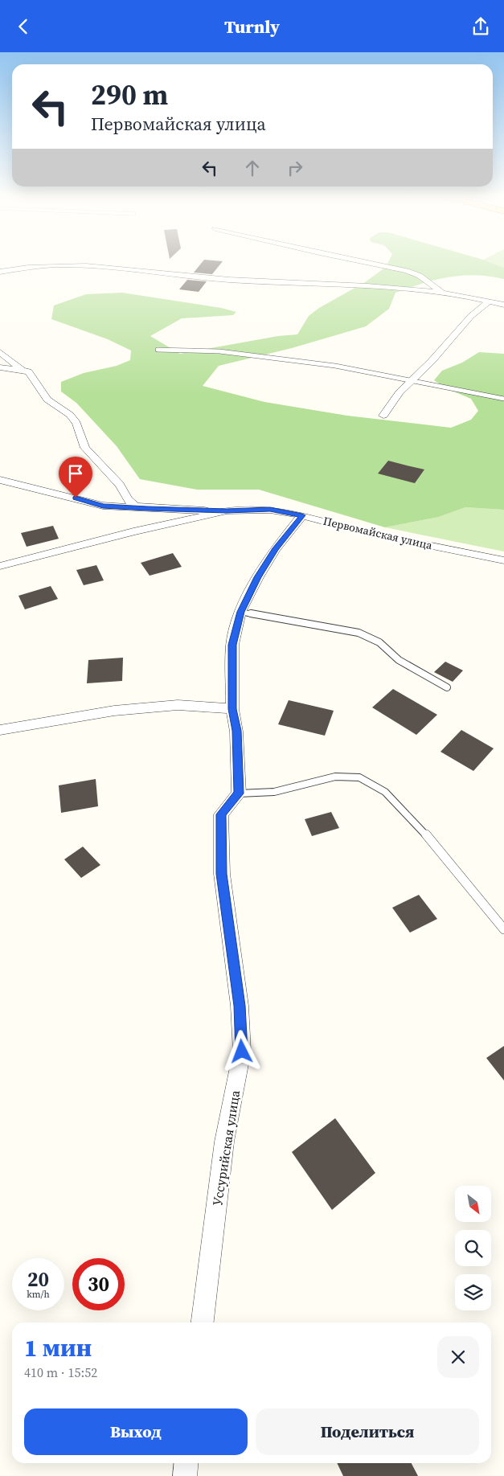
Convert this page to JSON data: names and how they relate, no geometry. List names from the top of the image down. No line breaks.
{"streets":{"street":["Первомайская улица","Уссурийская улица"]},"north":"bottom right","page":{"header":"Turnly","turn":["290 m","Первомайская улица"],"speed":"20 km/h","limit":"30","heading":["1 мин","410 m · 15:52"],"buttons":["Выход","Поделиться"]}}
